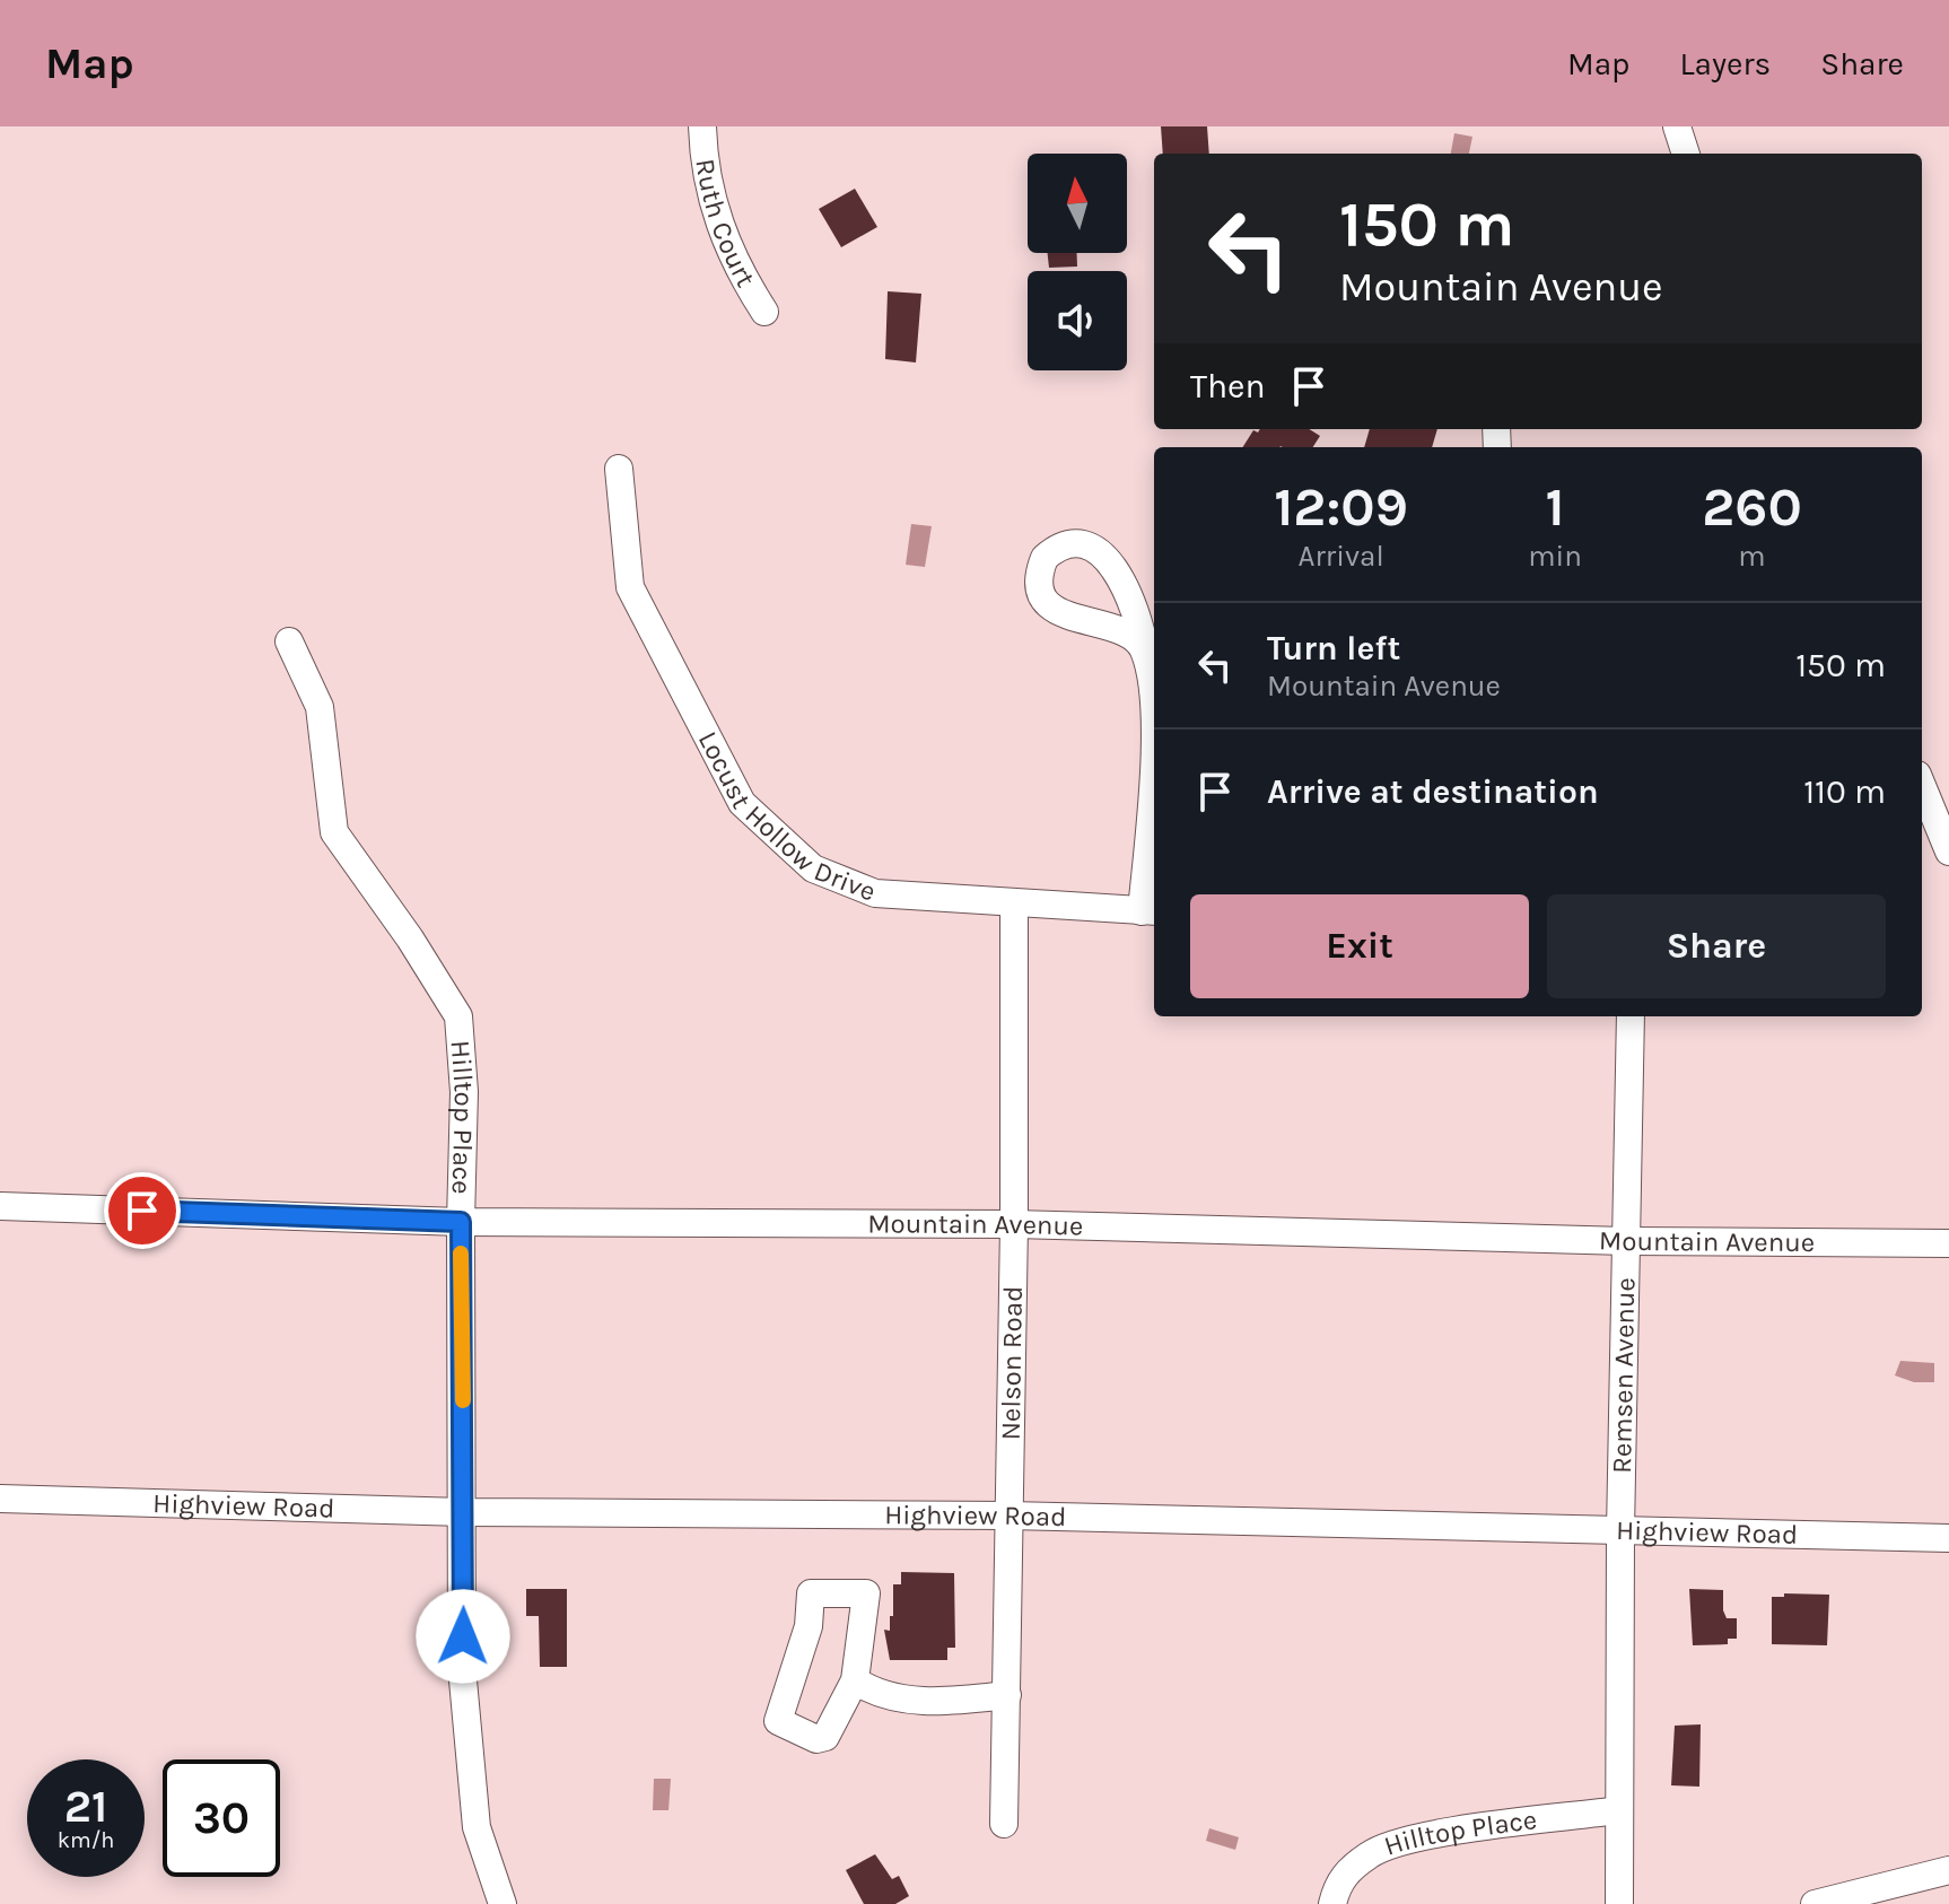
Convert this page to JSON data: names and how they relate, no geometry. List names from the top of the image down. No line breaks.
{"streets":{"street":["Ruth Court","Locust Hollow Drive","Hilltop Place","Mountain Avenue","Nelson Road","Remsen Avenue","Highview Road"]},"crossings":[["Locust Hollow Drive","Nelson Road"],["Hilltop Place","Mountain Avenue"],["Hilltop Place","Remsen Avenue"],["Hilltop Place","Highview Road"],["Mountain Avenue","Nelson Road"],["Mountain Avenue","Remsen Avenue"],["Nelson Road","Highview Road"],["Remsen Avenue","Highview Road"]],"north":"top","page":{"header":"Map","nav":["Map","Layers","Share"],"turn":["150 m","Mountain Avenue"],"then":"Then","eta":["12:09","Arrival","1","min","260","m"],"list":[{"name":"Turn left","note":"Mountain Avenue","value":"150 m"},{"name":"Arrive at destination","value":"110 m"}],"buttons":["Exit","Share"],"speed":"21 km/h","limit":"30"}}
